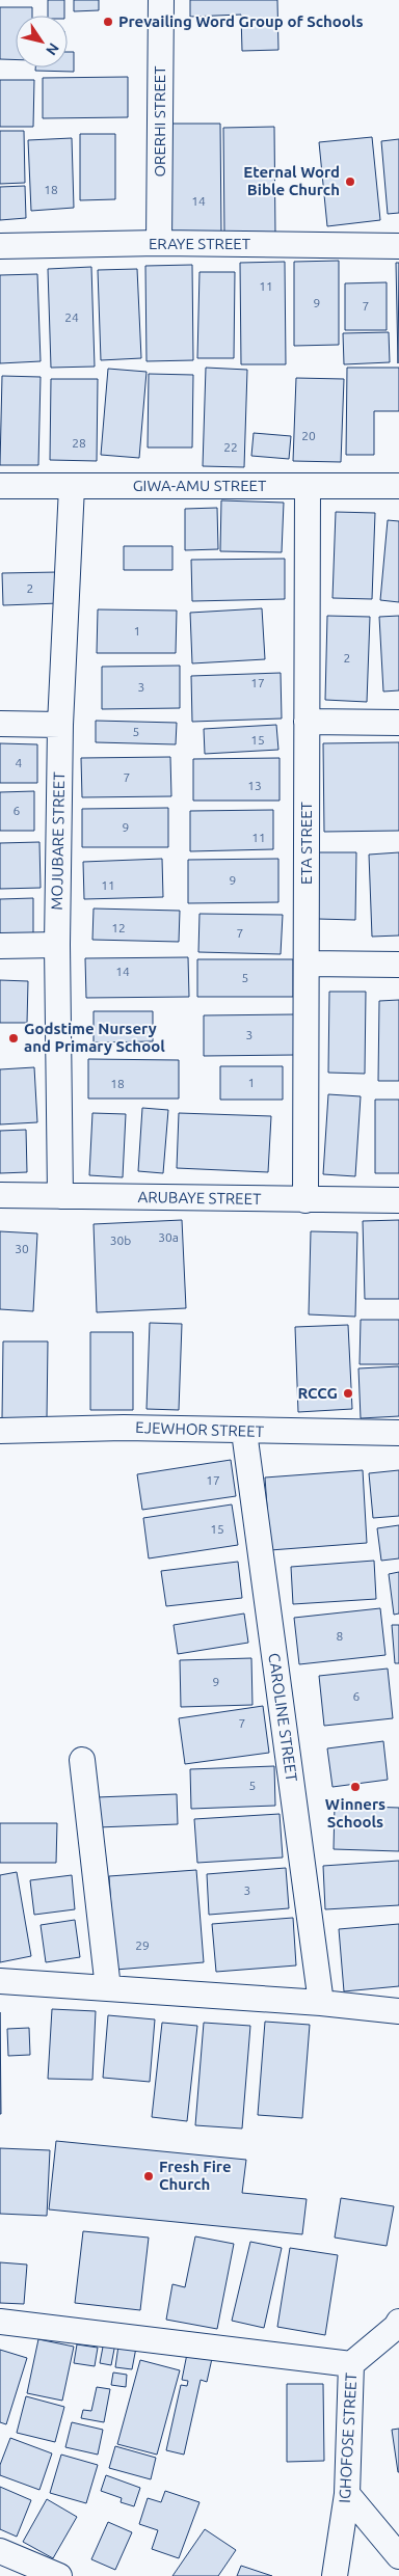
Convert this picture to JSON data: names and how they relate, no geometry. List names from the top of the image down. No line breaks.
{"streets":{"street":["ORERHI STREET","ERAYE STREET","GIWA-AMU STREET","MOJUBARE STREET","ETA STREET","ARUBAYE STREET","EJEWHOR STREET","CAROLINE STREET","IGHOFOSE STREET"]},"crossings":[["ORERHI STREET","ERAYE STREET"],["GIWA-AMU STREET","MOJUBARE STREET"],["GIWA-AMU STREET","ETA STREET"],["MOJUBARE STREET","ARUBAYE STREET"],["ETA STREET","ARUBAYE STREET"],["EJEWHOR STREET","CAROLINE STREET"]],"places":["Prevailing Word Group of Schools","Eternal Word Bible Church","Godstime Nursery and Primary School","RCCG","Winners Schools","Fresh Fire Church"],"house_numbers":["18","14","11","9","7","24","20","28","22","2","1","2","17","3","5","15","4","7","13","6","9","11","9","11","12","7","14","5","3","1","18","30a","30b","30","17","15","8","9","6","7","5","3","29"],"north":"bottom right"}
